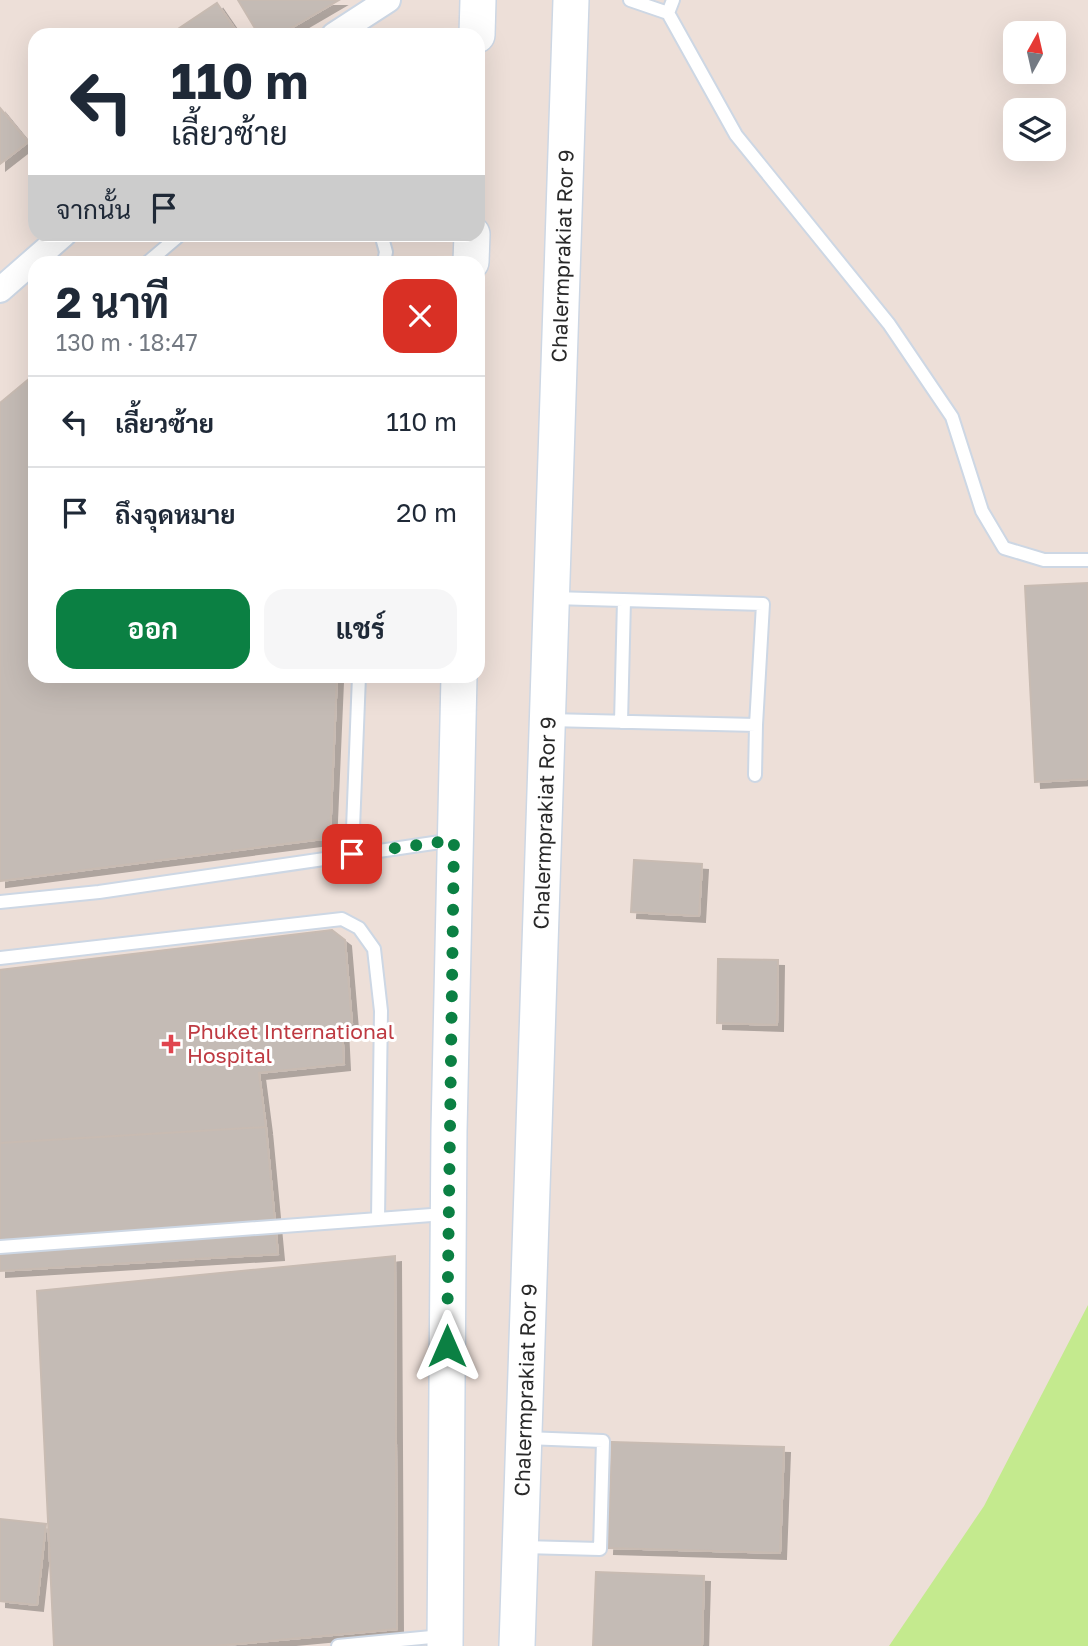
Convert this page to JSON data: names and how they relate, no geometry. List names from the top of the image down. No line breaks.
{"streets":{"main road":["Chalermprakiat Ror 9"]},"places":{"health":["Phuket International Hospital"]},"north":"top","page":{"turn":["110 m","เลี้ยวซ้าย"],"then":"จากนั้น","heading":["2 นาที","130 m · 18:47"],"list":[{"name":"เลี้ยวซ้าย","value":"110 m"},{"name":"ถึงจุดหมาย","value":"20 m"}],"buttons":["ออก","แชร์"]}}
